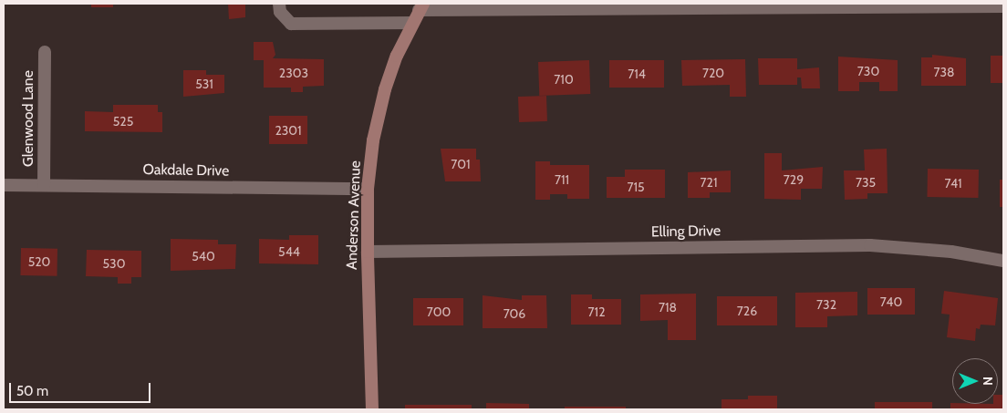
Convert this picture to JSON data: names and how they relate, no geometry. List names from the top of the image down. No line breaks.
{"streets":{"main road":["Anderson Avenue"],"street":["Glenwood Lane","Oakdale Drive","Elling Drive"]},"crossings":[["Glenwood Lane","Oakdale Drive"],["Oakdale Drive","Anderson Avenue"],["Anderson Avenue","Elling Drive"]],"house_numbers":["730","738","2303","720","714","710","531","525","2301","701","711","729","721","735","741","715","544","540","520","530","740","732","718","726","700","712","706"],"scale_bar":"50 m","north":"right"}
